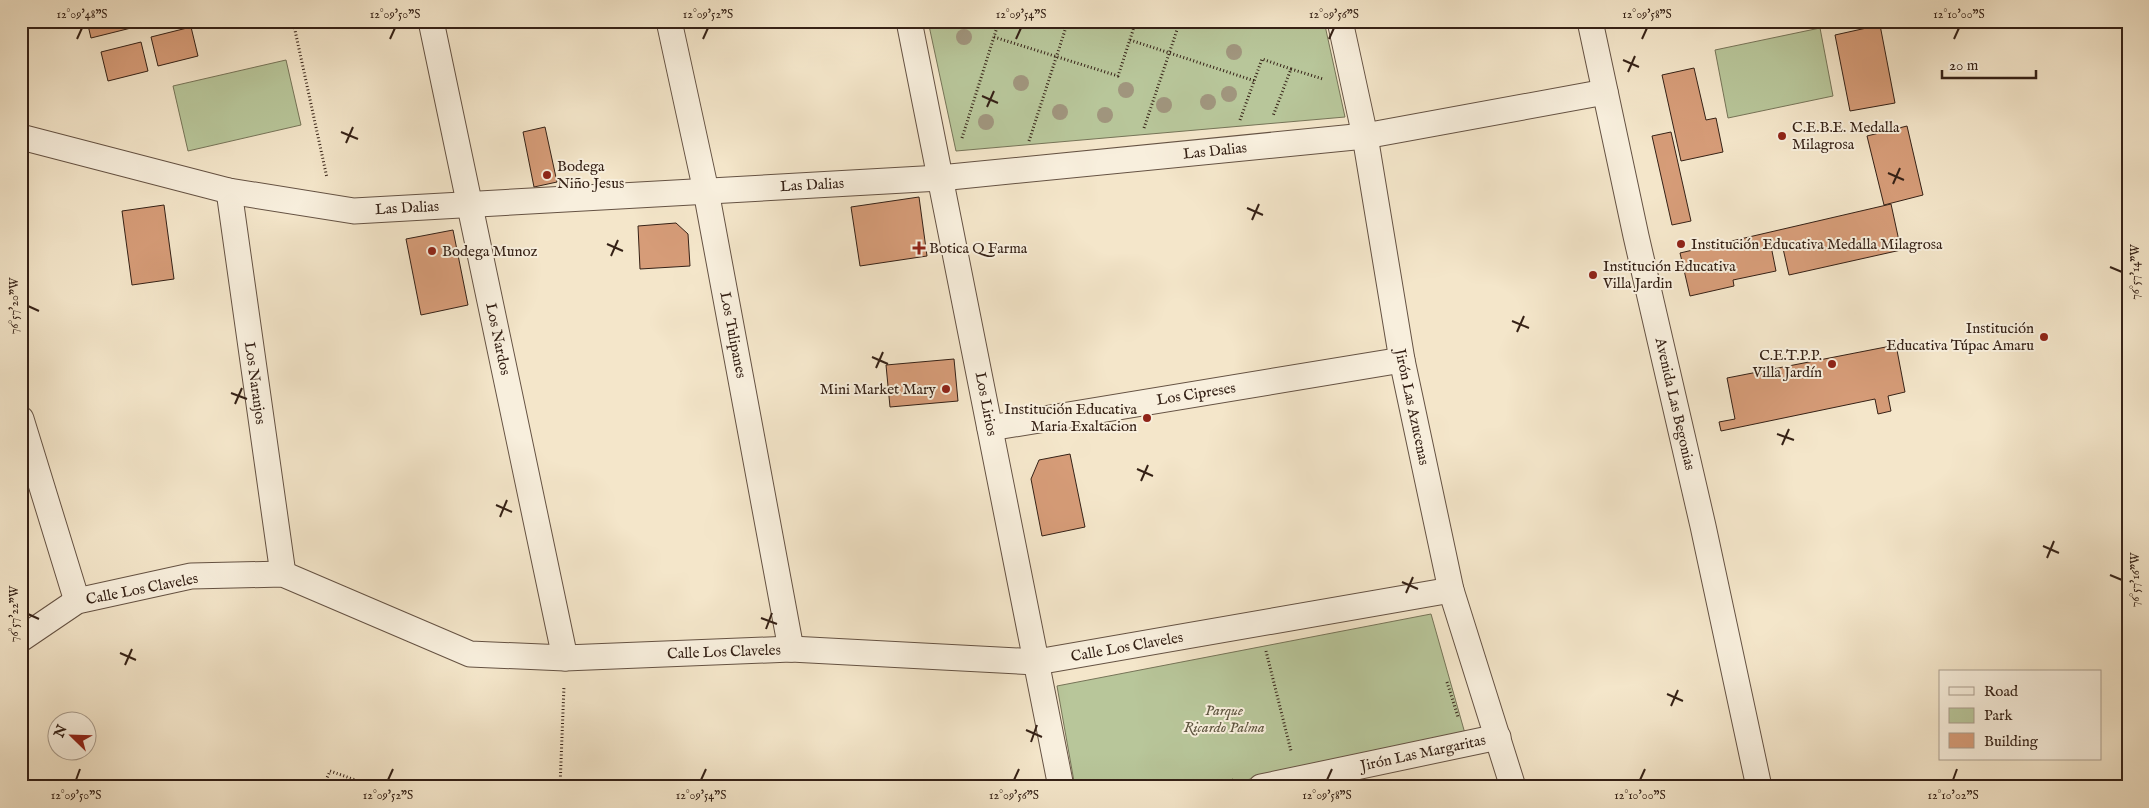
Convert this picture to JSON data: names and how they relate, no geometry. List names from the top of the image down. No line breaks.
{"streets":{"street":["Las Dalias","Los Tulipanes","Los Nardos","Los Naranjos","Los Cipreses","Los Lirios","Avenida Las Begonias","Jirón Las Azucenas","Calle Los Claveles","Jirón Las Margaritas"]},"crossings":[["Las Dalias","Los Tulipanes"],["Las Dalias","Los Nardos"],["Las Dalias","Los Naranjos"],["Las Dalias","Los Lirios"],["Las Dalias","Avenida Las Begonias"],["Las Dalias","Jirón Las Azucenas"],["Los Tulipanes","Calle Los Claveles"],["Los Nardos","Calle Los Claveles"],["Los Naranjos","Calle Los Claveles"],["Los Cipreses","Los Lirios"],["Los Cipreses","Jirón Las Azucenas"],["Los Lirios","Calle Los Claveles"],["Jirón Las Azucenas","Calle Los Claveles"],["Jirón Las Azucenas","Jirón Las Margaritas"]],"parks":["Parque Ricardo Palma"],"places":{"other":["C.E.B.E. Medalla Milagrosa","Bodega Niño Jesus","Institución Educativa Medalla Milagrosa","Bodega Munoz","Institución Educativa Villa Jardin","Institución Educativa Túpac Amaru","C.E.T.P.P. Villa Jardín","Mini Market Mary","Institución Educativa Maria Exaltacion"],"health":["Botica Q Farma"]},"legend":["Road","Park","Building"],"scale_bar":"20 m","north":"top left","coordinates":["12°09'48\"S","12°09'50\"S","12°09'52\"S","12°09'54\"S","12°09'56\"S","12°09'58\"S","12°10'00\"S","76°57'14\"W","76°57'20\"W","76°57'16\"W","76°57'22\"W","12°10'02\"S"]}
